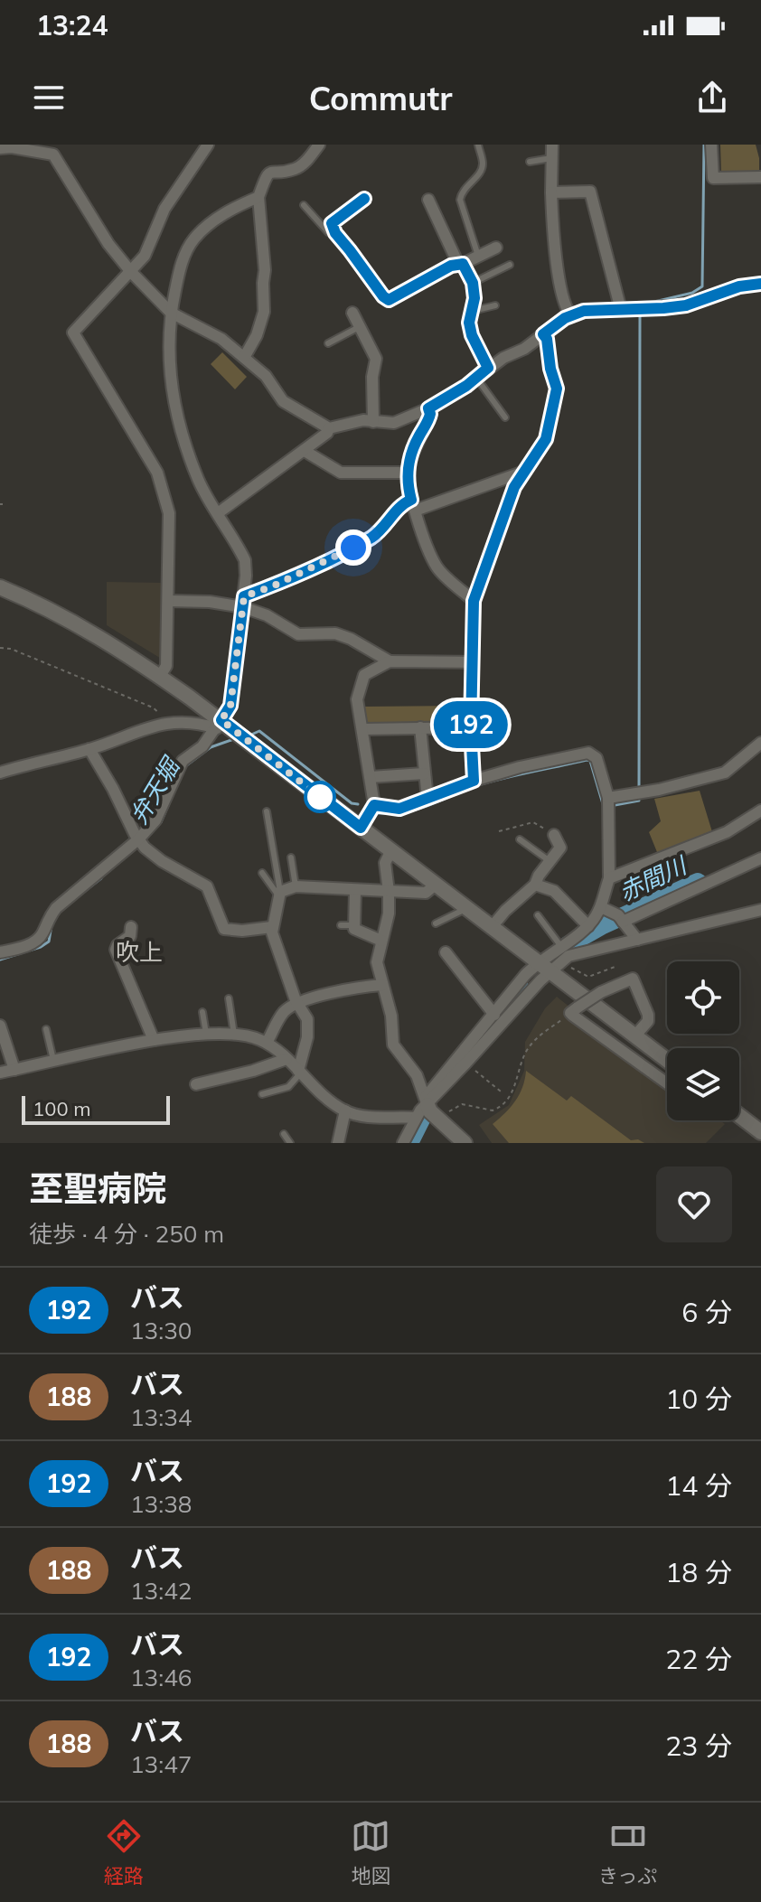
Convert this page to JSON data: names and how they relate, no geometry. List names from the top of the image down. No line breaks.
{"districts":["吹上"],"water":["弁天堀","赤間川"],"lines":["bus line 192"],"scale_bar":"100 m","page":{"status":"13:24","header":"Commutr","on_map":"192","scale":"100 m","heading":["至聖病院","徒歩 · 4 分 · 250 m"],"list":[{"mark":"192","name":"バス","note":"13:30","value":"6 分"},{"mark":"188","name":"バス","note":"13:34","value":"10 分"},{"mark":"192","name":"バス","note":"13:38","value":"14 分"},{"mark":"188","name":"バス","note":"13:42","value":"18 分"},{"mark":"192","name":"バス","note":"13:46","value":"22 分"},{"mark":"188","name":"バス","note":"13:47","value":"23 分"}],"tabs":["経路","地図","きっぷ"]}}
